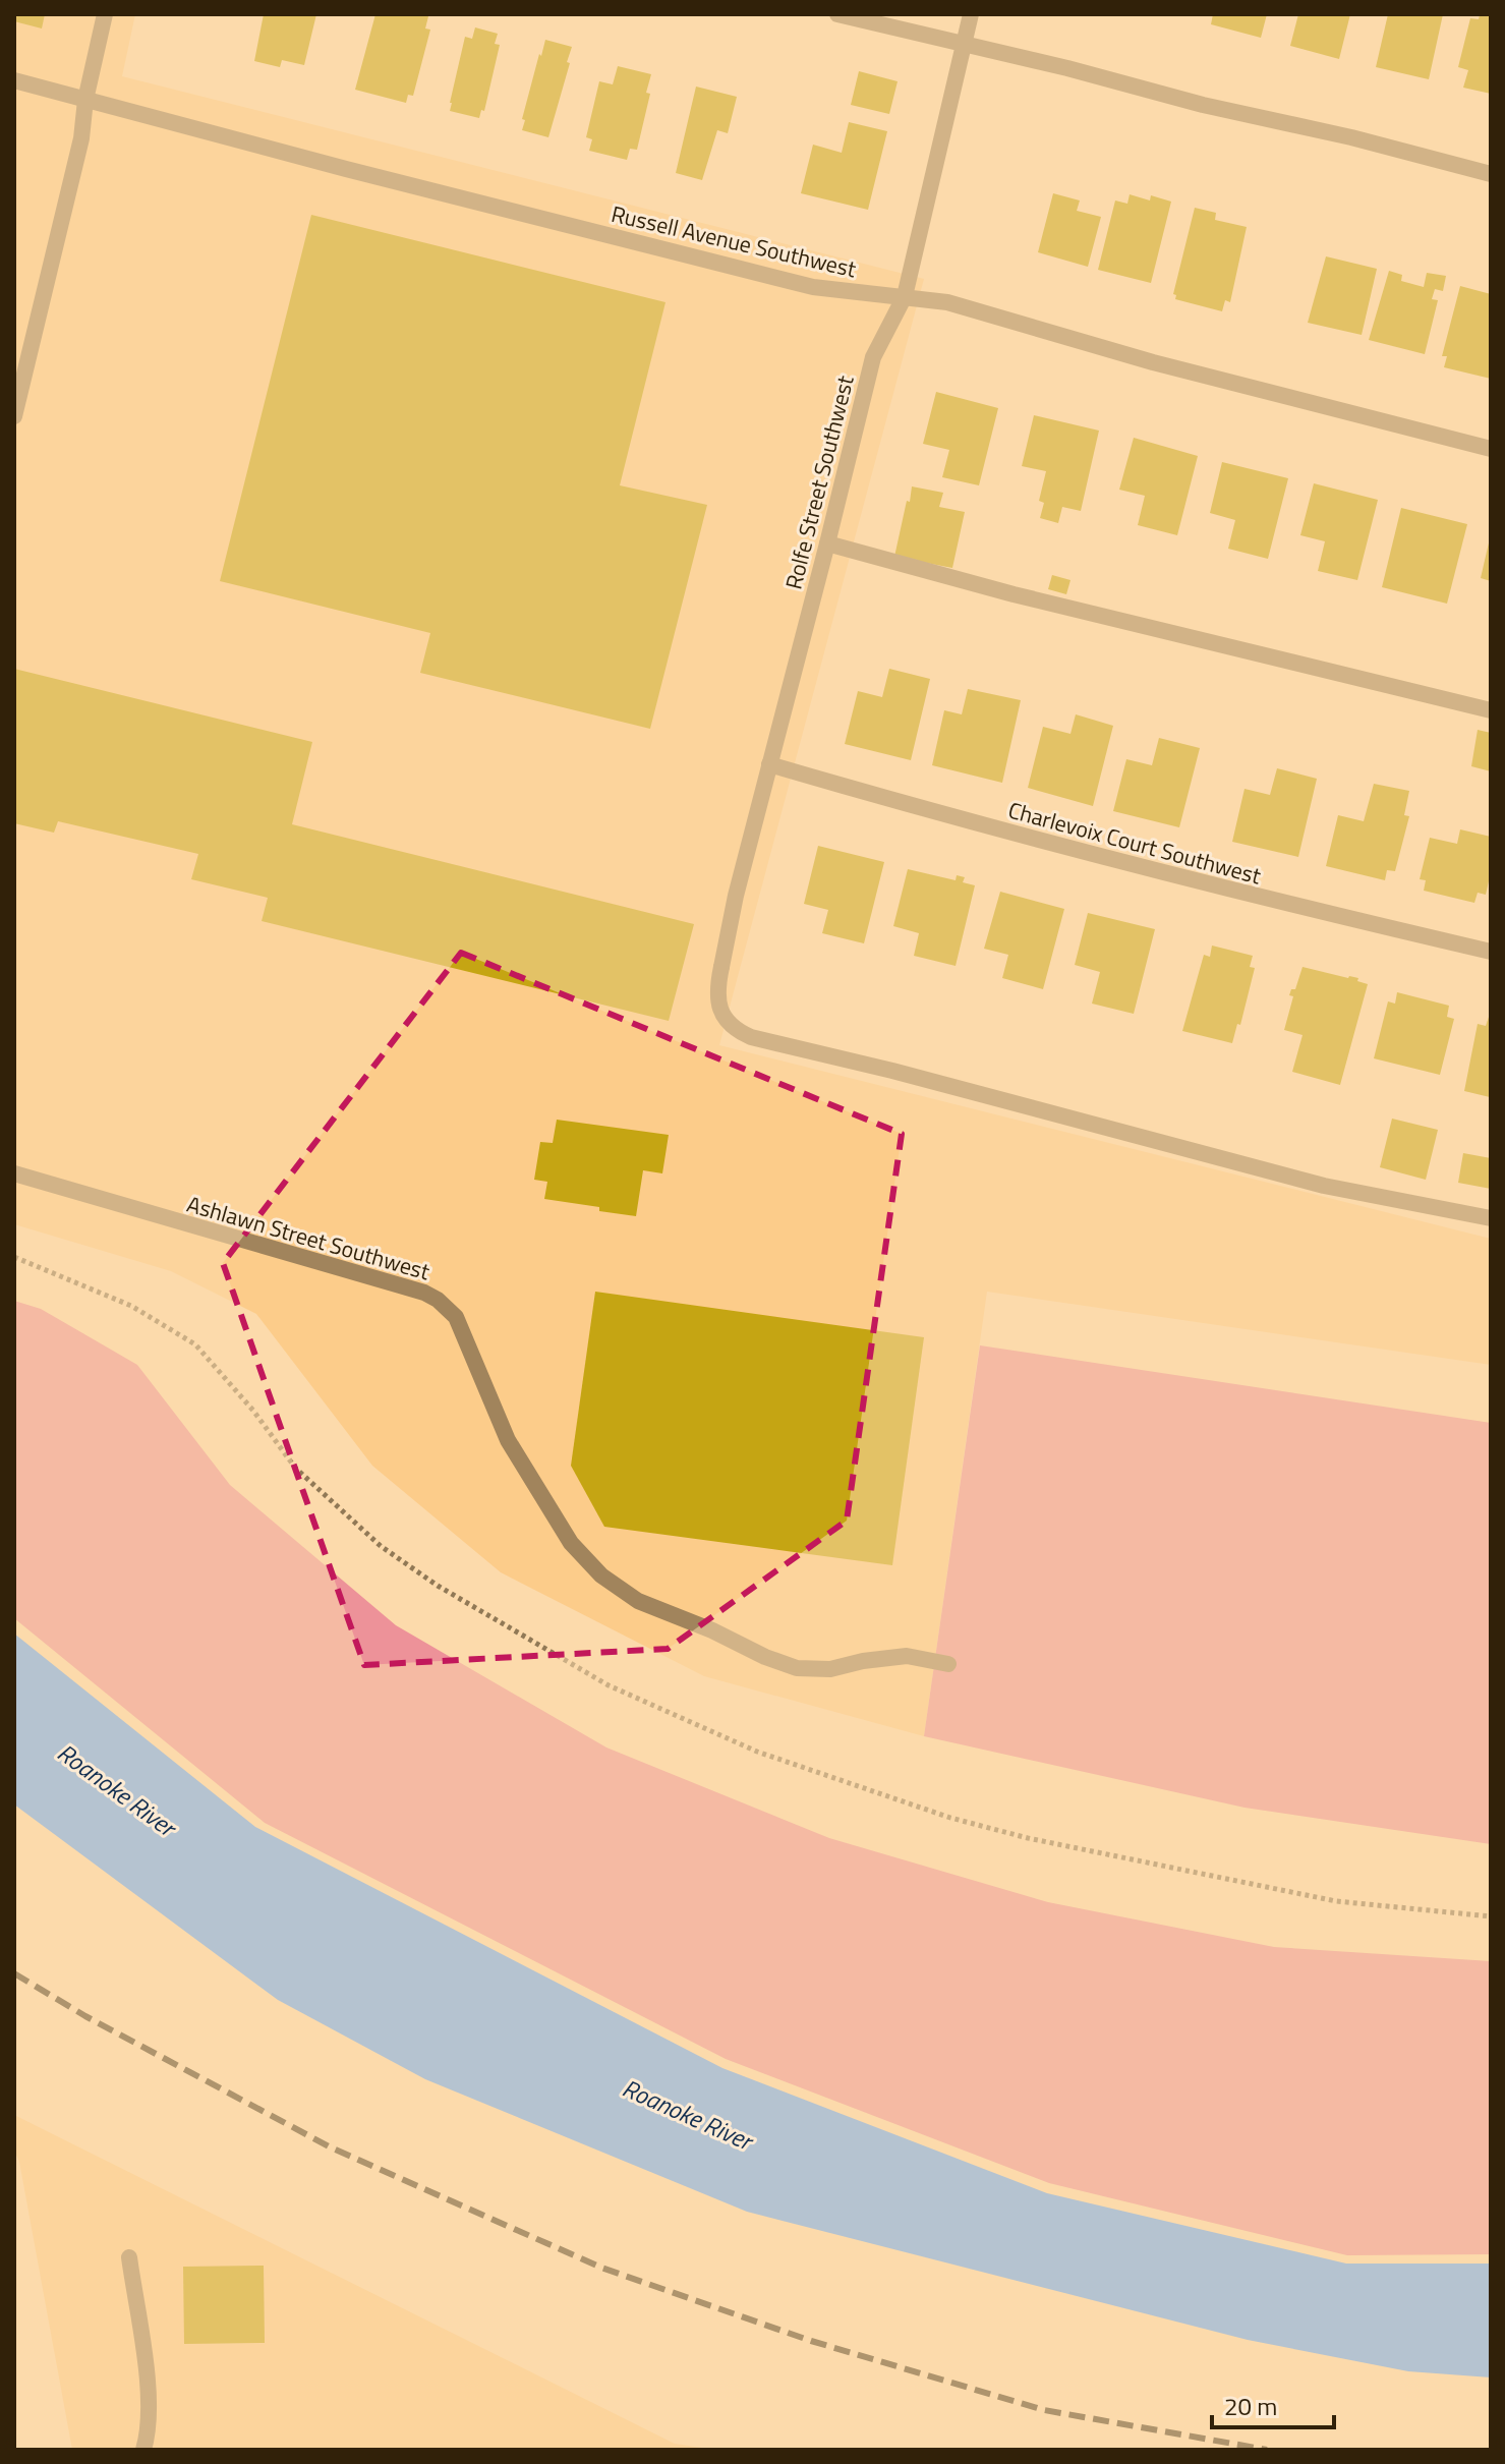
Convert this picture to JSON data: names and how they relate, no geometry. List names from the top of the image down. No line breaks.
{"streets":{"street":["Russell Avenue Southwest","Rolfe Street Southwest","Charlevoix Court Southwest","Ashlawn Street Southwest"]},"crossings":[["Russell Avenue Southwest","Rolfe Street Southwest"],["Rolfe Street Southwest","Charlevoix Court Southwest"]],"water":["Roanoke River"],"scale_bar":"20 m"}
